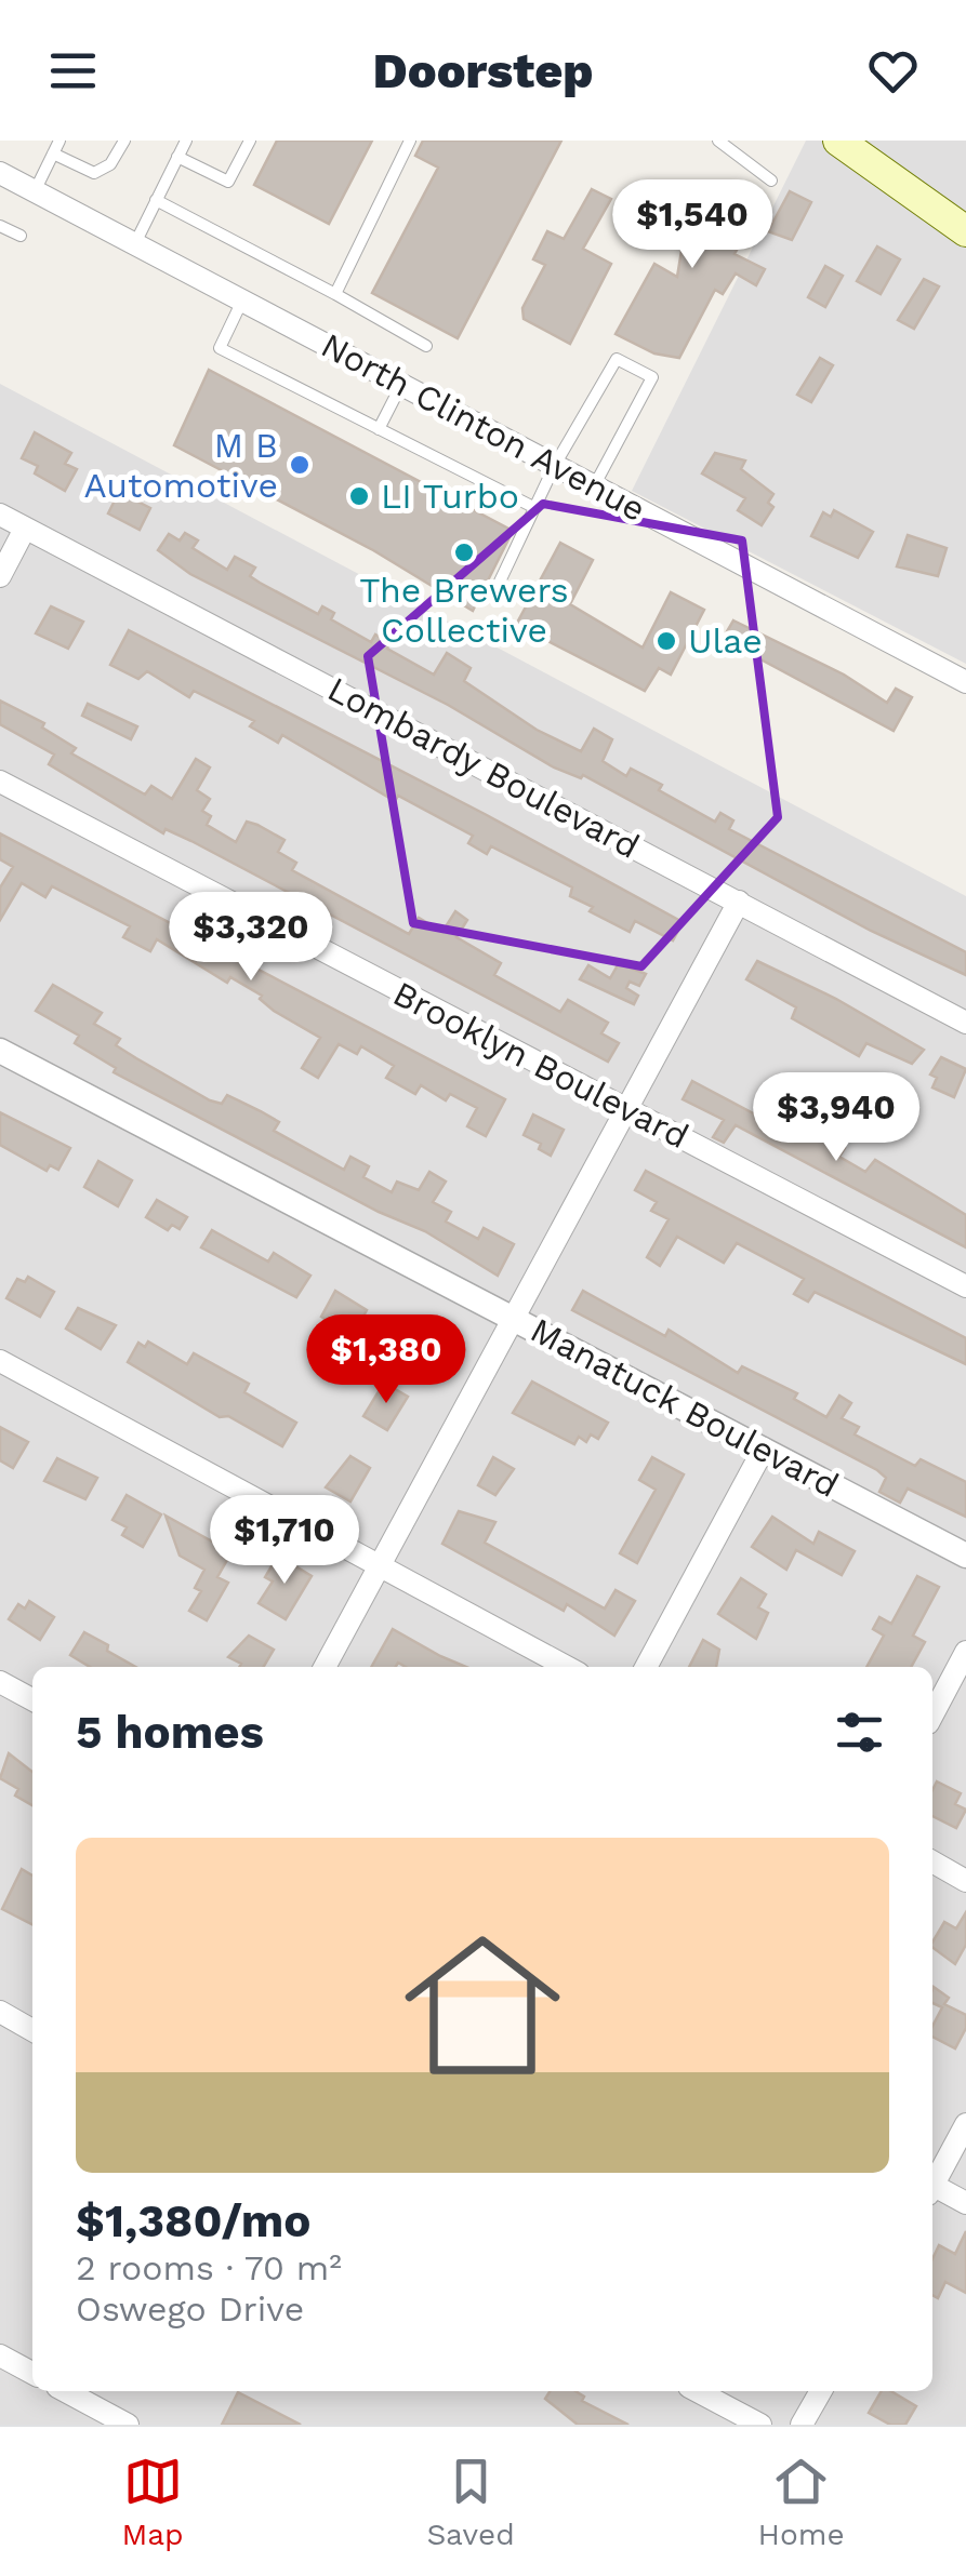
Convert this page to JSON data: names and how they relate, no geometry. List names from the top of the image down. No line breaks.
{"streets":{"street":["North Clinton Avenue","Lombardy Boulevard","Brooklyn Boulevard","Manatuck Boulevard"]},"places":["M B Automotive","LI Turbo","The Brewers Collective","Ulae"],"page":{"header":"Doorstep","price":["$1,540","$3,320","$3,940","$1,380","$1,710"],"heading":"5 homes","list":[{"name":"$1,380/mo","note":"2 rooms · 70 m² · Oswego Drive"}],"tabs":["Map","Saved","Home"]}}
